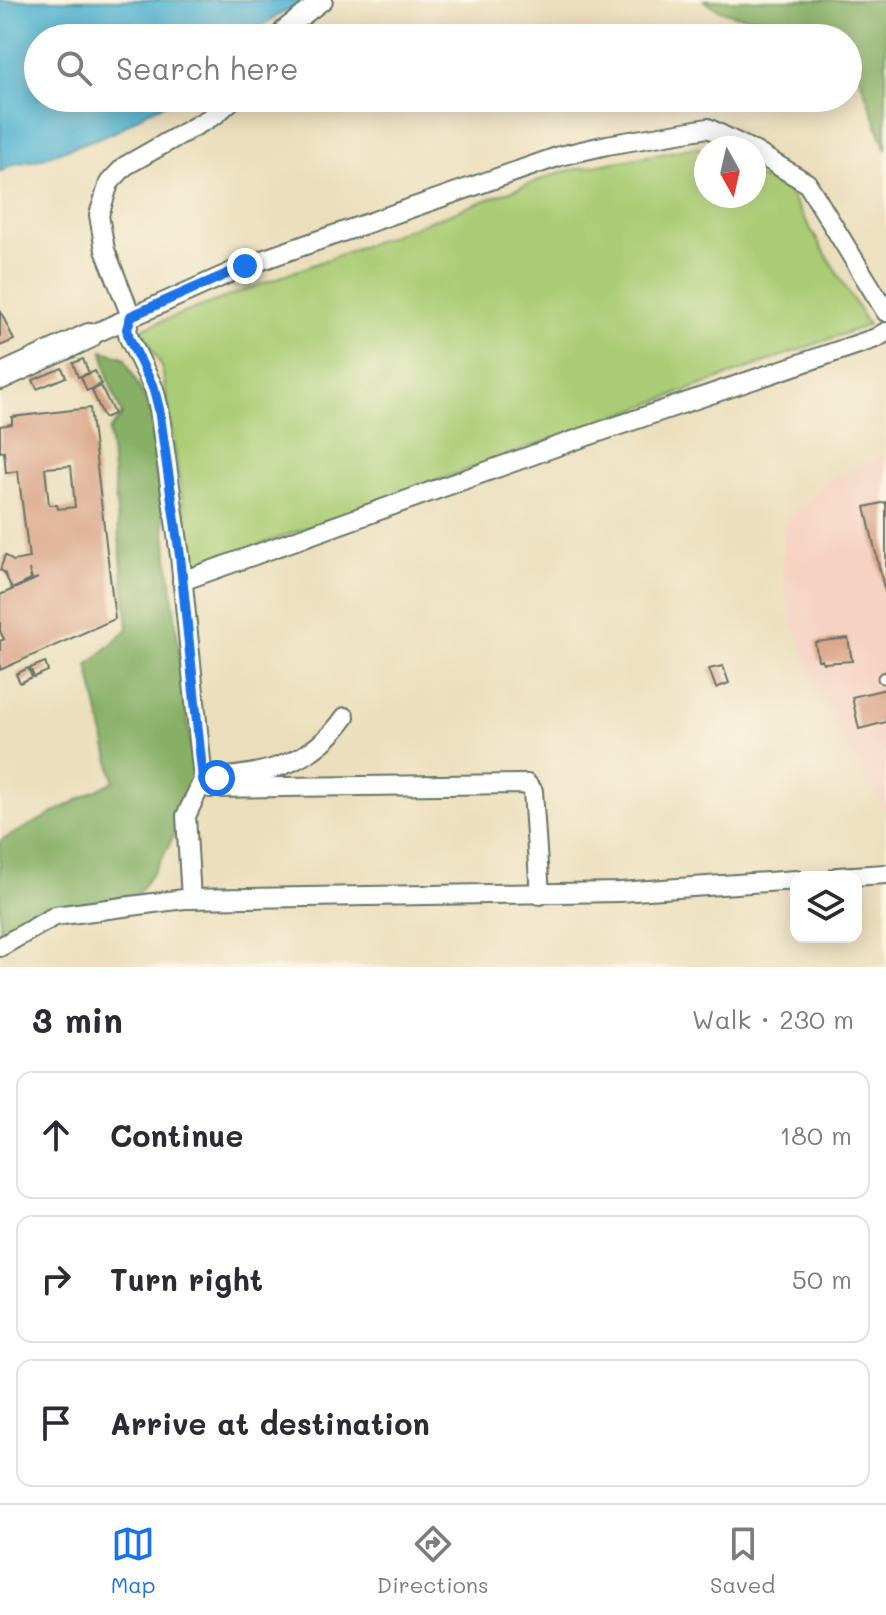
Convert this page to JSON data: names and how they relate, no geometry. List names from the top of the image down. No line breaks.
{"north":"bottom","page":{"search":"Search here","heading":["3 min","Walk · 230 m"],"list":[["Continue","180 m"],["Turn right","50 m"],"Arrive at destination"],"nav":["Map","Directions","Saved"]}}
